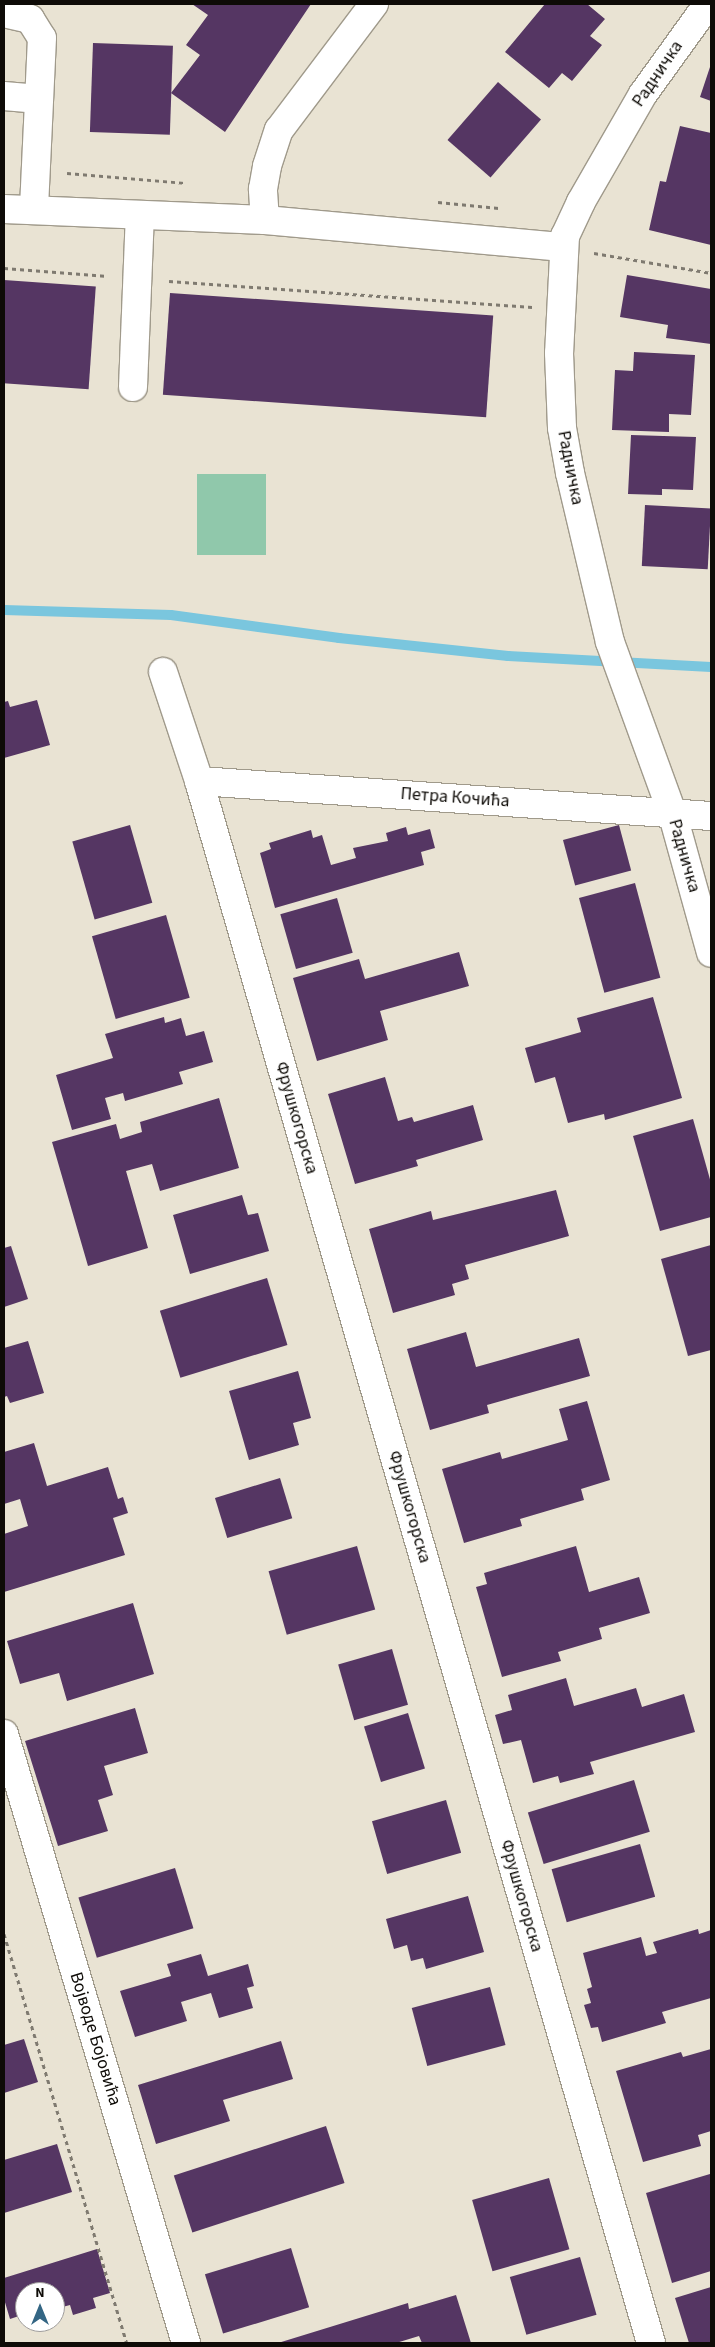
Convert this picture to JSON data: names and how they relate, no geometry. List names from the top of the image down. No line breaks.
{"streets":{"street":["Радничка","Петра Кочића","Фрушкогорска","Војводе Бојовића"]},"crossings":[["Радничка","Петра Кочића"],["Петра Кочића","Фрушкогорска"]],"north":"top"}
